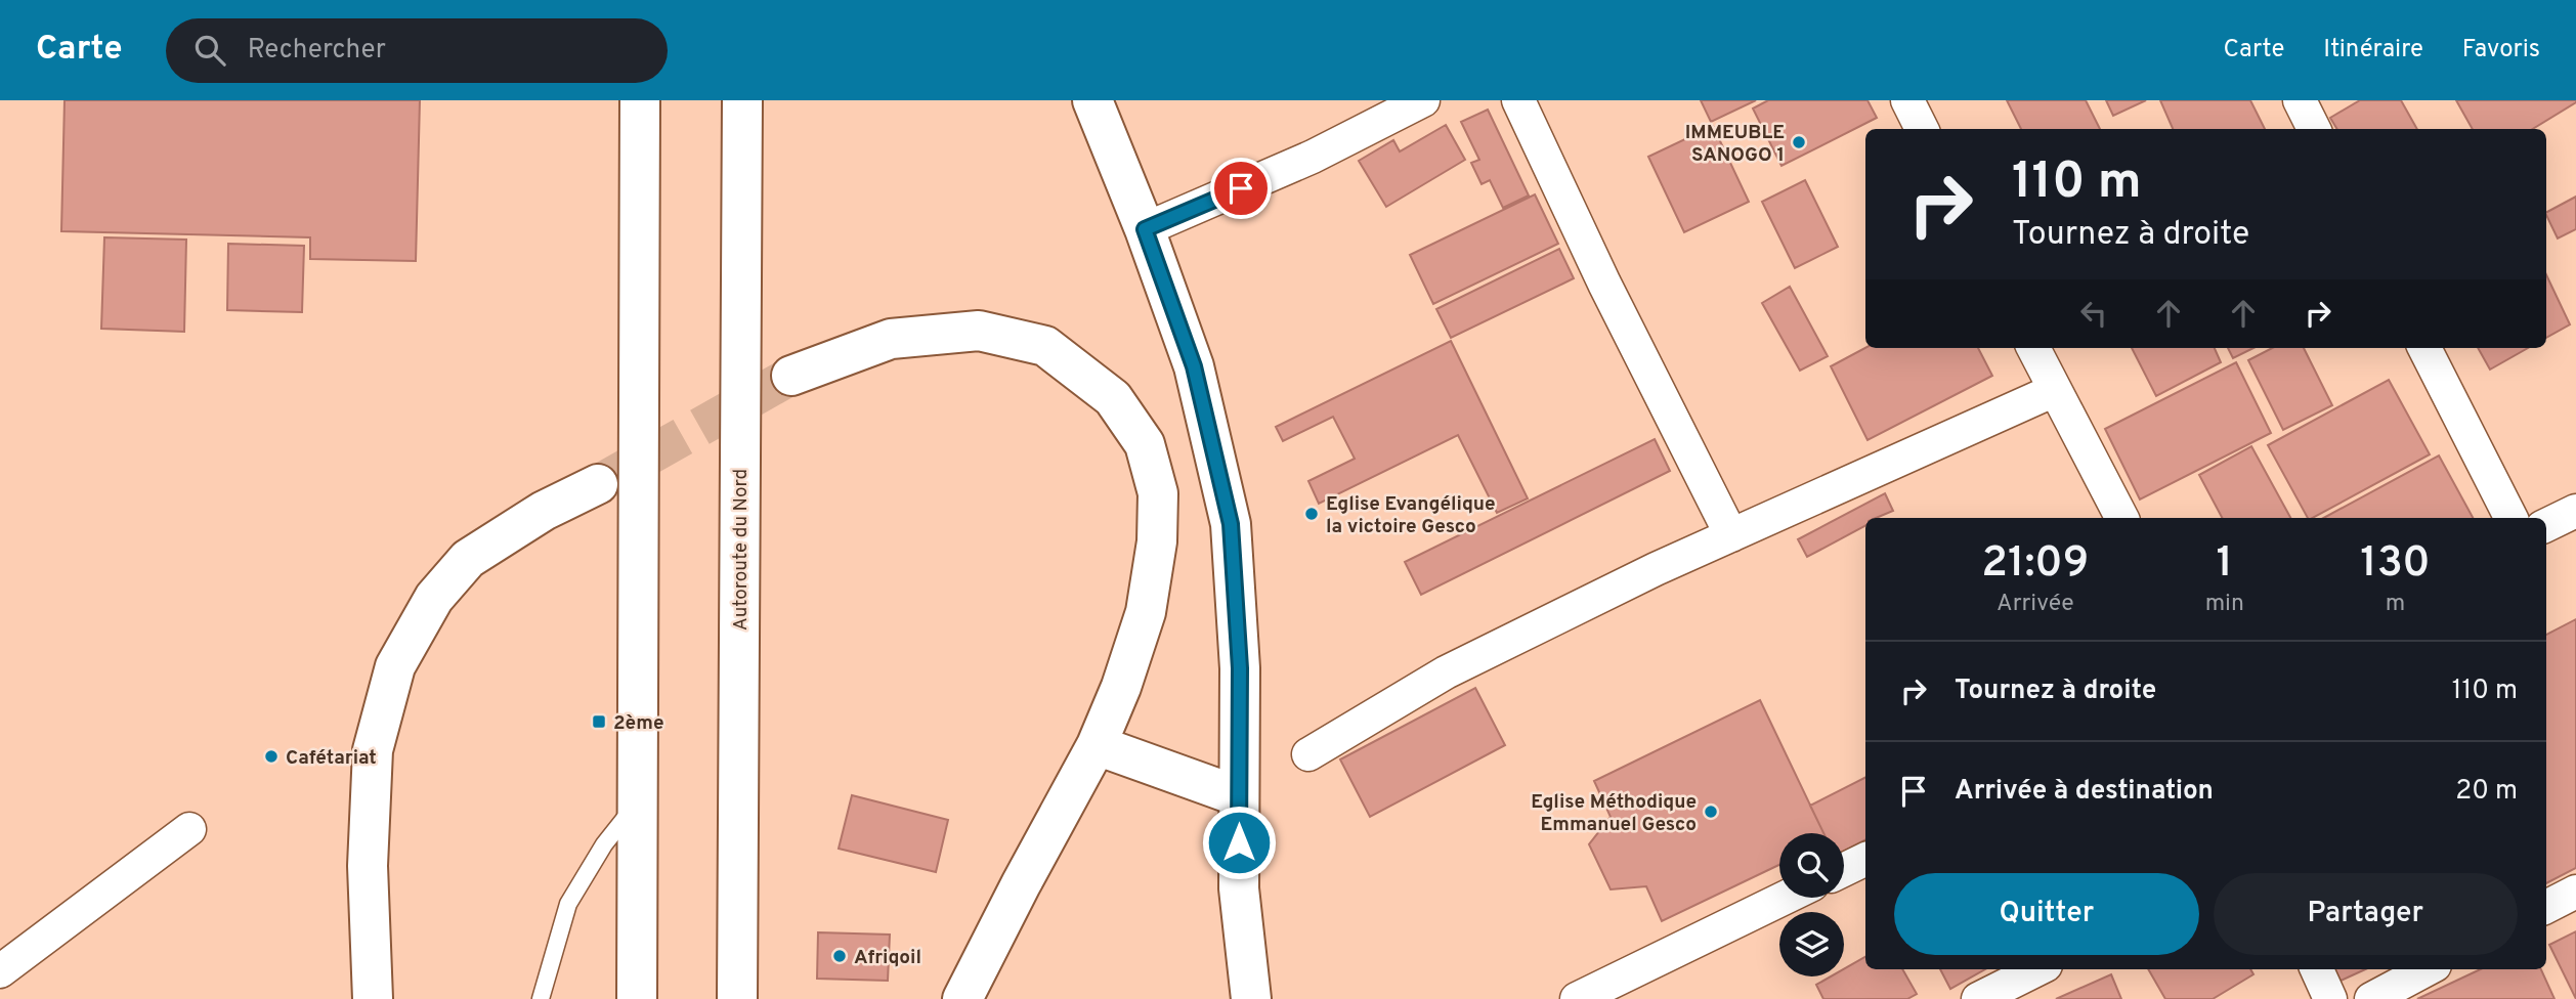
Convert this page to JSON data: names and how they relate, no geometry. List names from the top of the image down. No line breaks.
{"streets":{"main road":["Autoroute du Nord"]},"places":{"other":["IMMEUBLE SANOGO 1","Eglise Evangélique la victoire Gesco","Cafétariat","Eglise Méthodique Emmanuel Gesco","Afriqoil"],"transit":["2ème"]},"page":{"header":"Carte","search":"Rechercher","nav":["Carte","Itinéraire","Favoris"],"turn":["110 m","Tournez à droite"],"eta":["21:09","Arrivée","1","min","130","m"],"list":[{"name":"Tournez à droite","value":"110 m"},{"name":"Arrivée à destination","value":"20 m"}],"buttons":["Quitter","Partager"]}}
